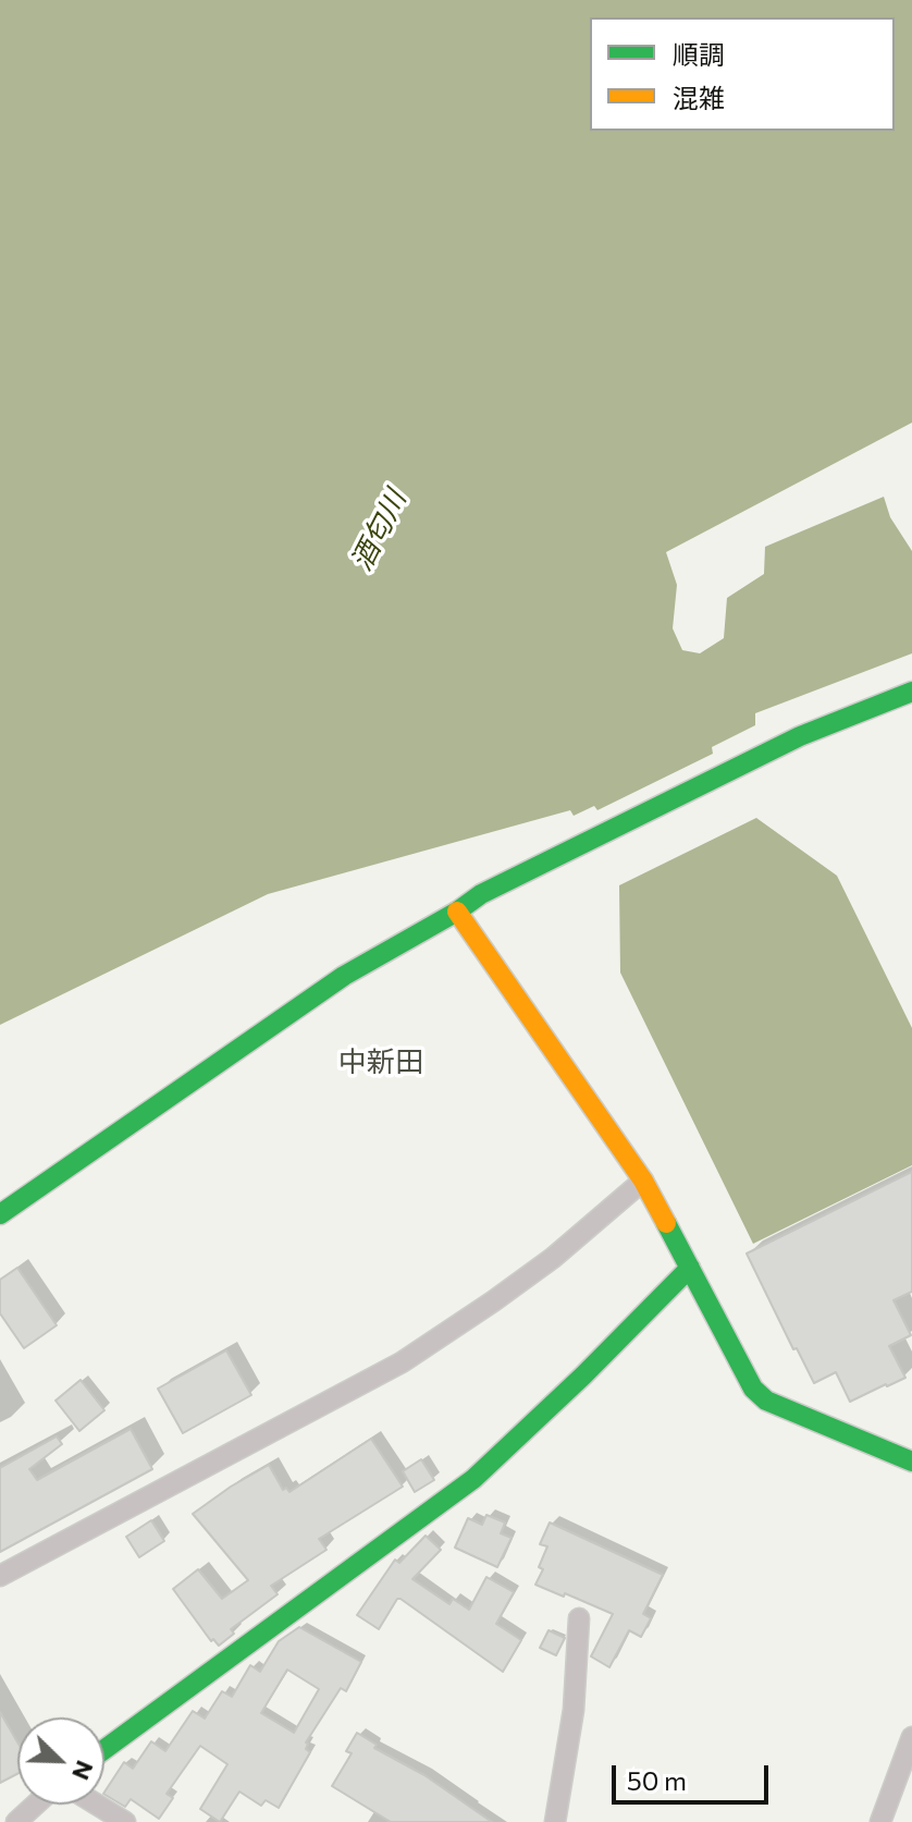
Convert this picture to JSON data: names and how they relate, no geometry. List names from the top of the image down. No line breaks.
{"districts":["中新田"],"water":["酒匂川"],"legend":["順調","混雑"],"scale_bar":"50 m","north":"bottom right"}
